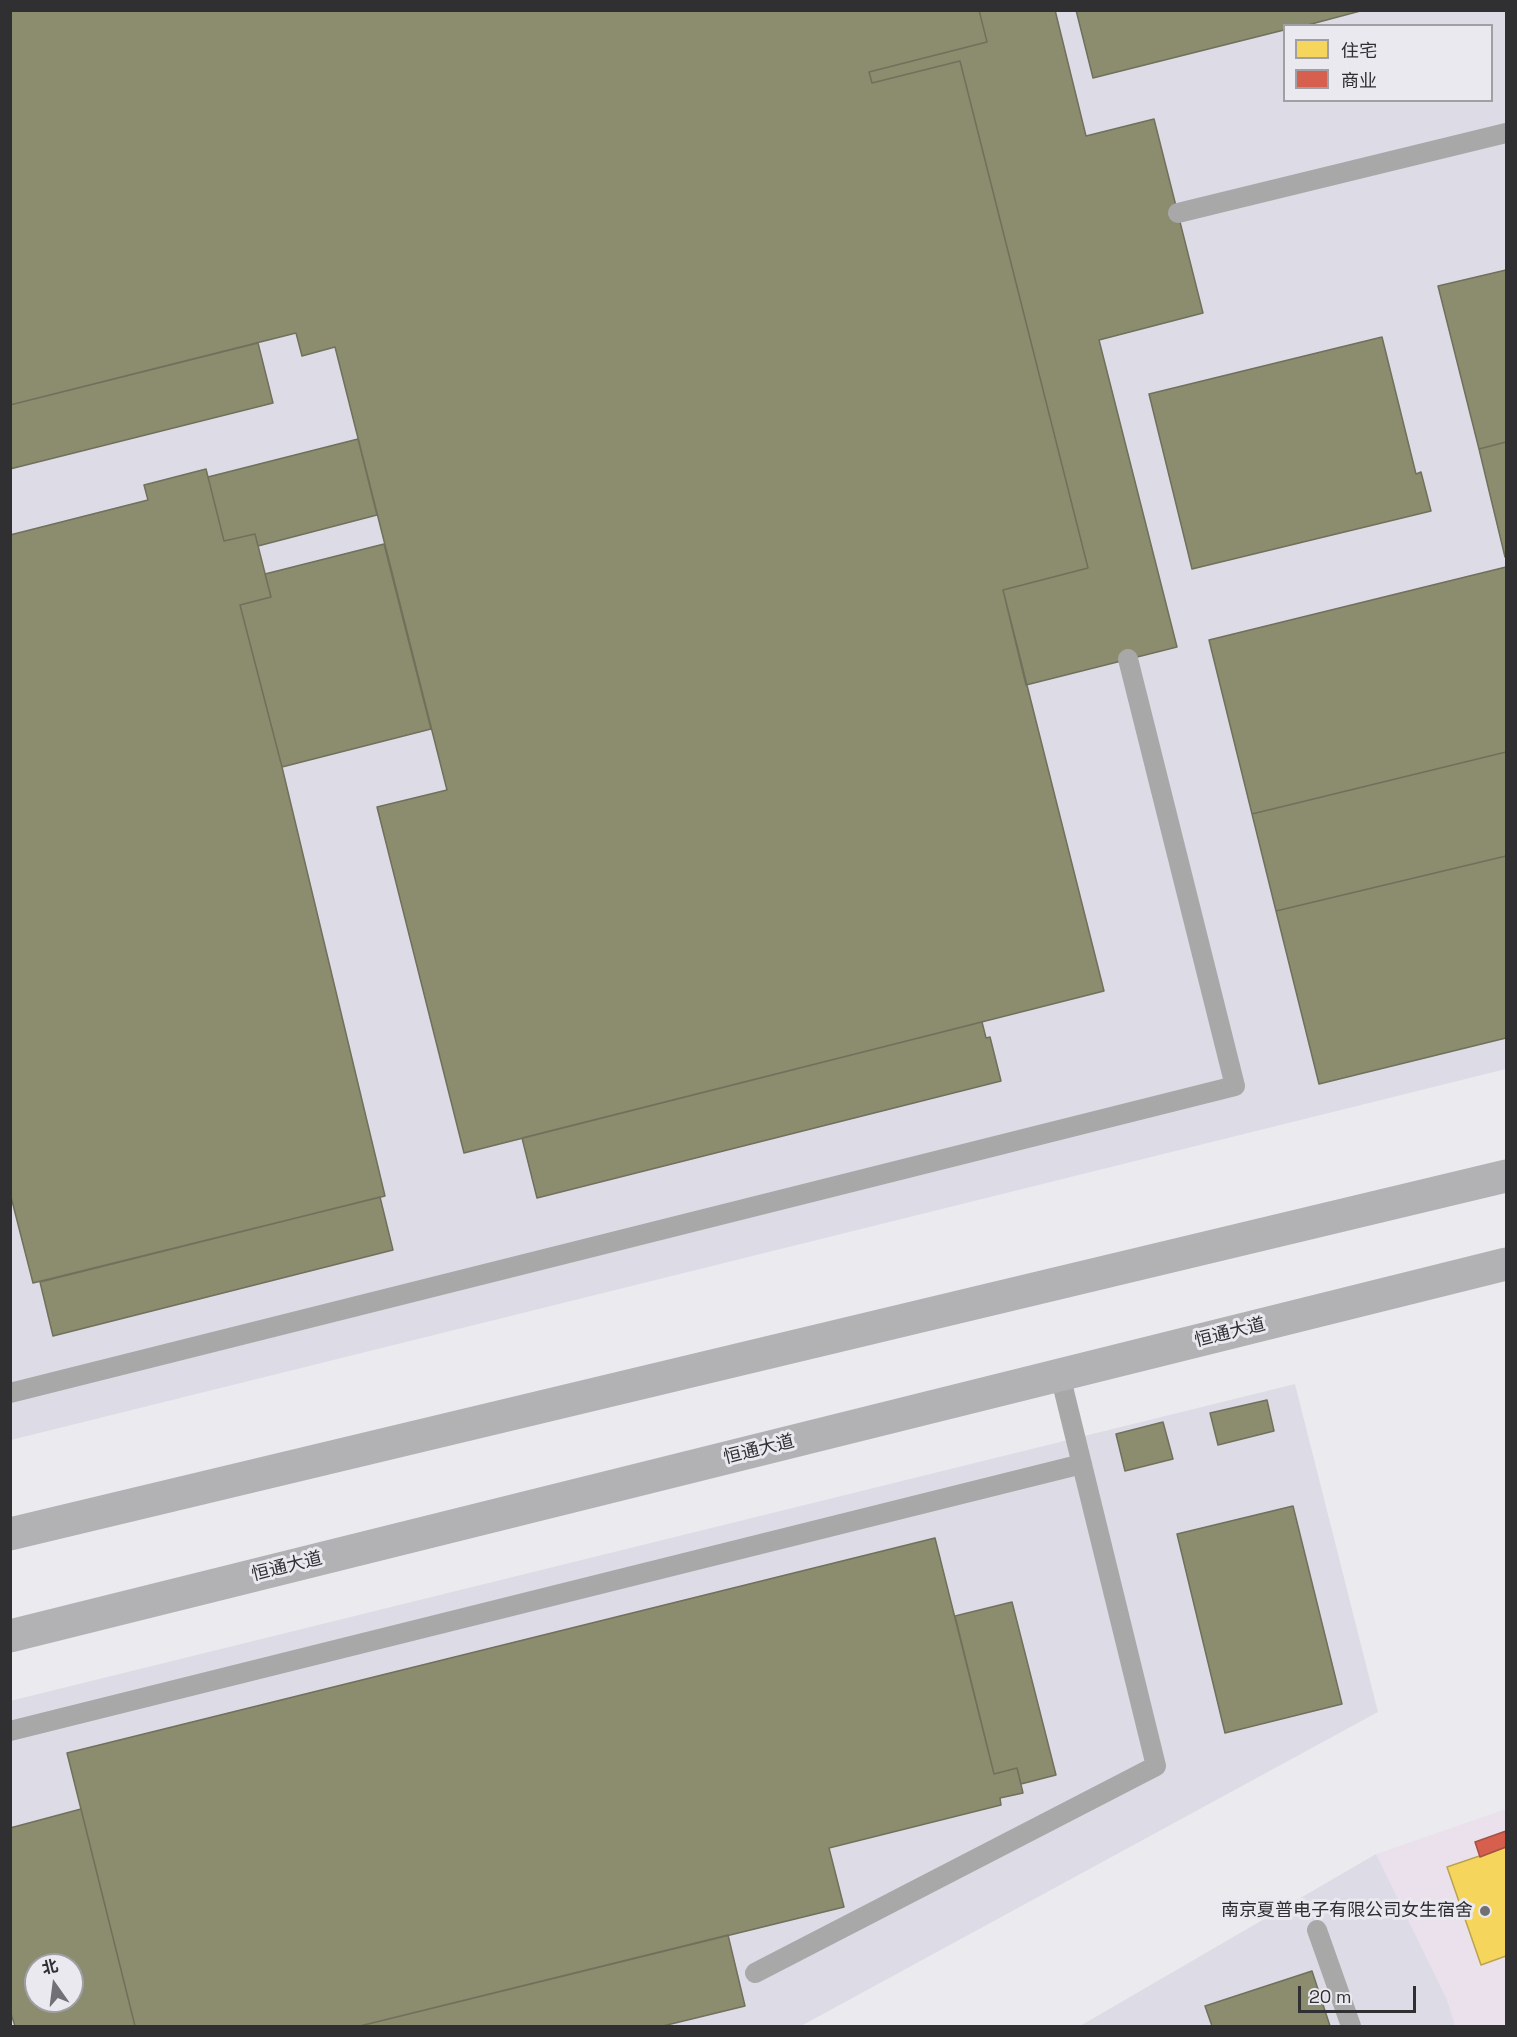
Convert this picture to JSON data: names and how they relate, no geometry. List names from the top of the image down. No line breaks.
{"streets":{"main road":["恒通大道"]},"places":["南京夏普电子有限公司女生宿舍"],"legend":["住宅","商业"],"scale_bar":"20 m","north":"top"}
